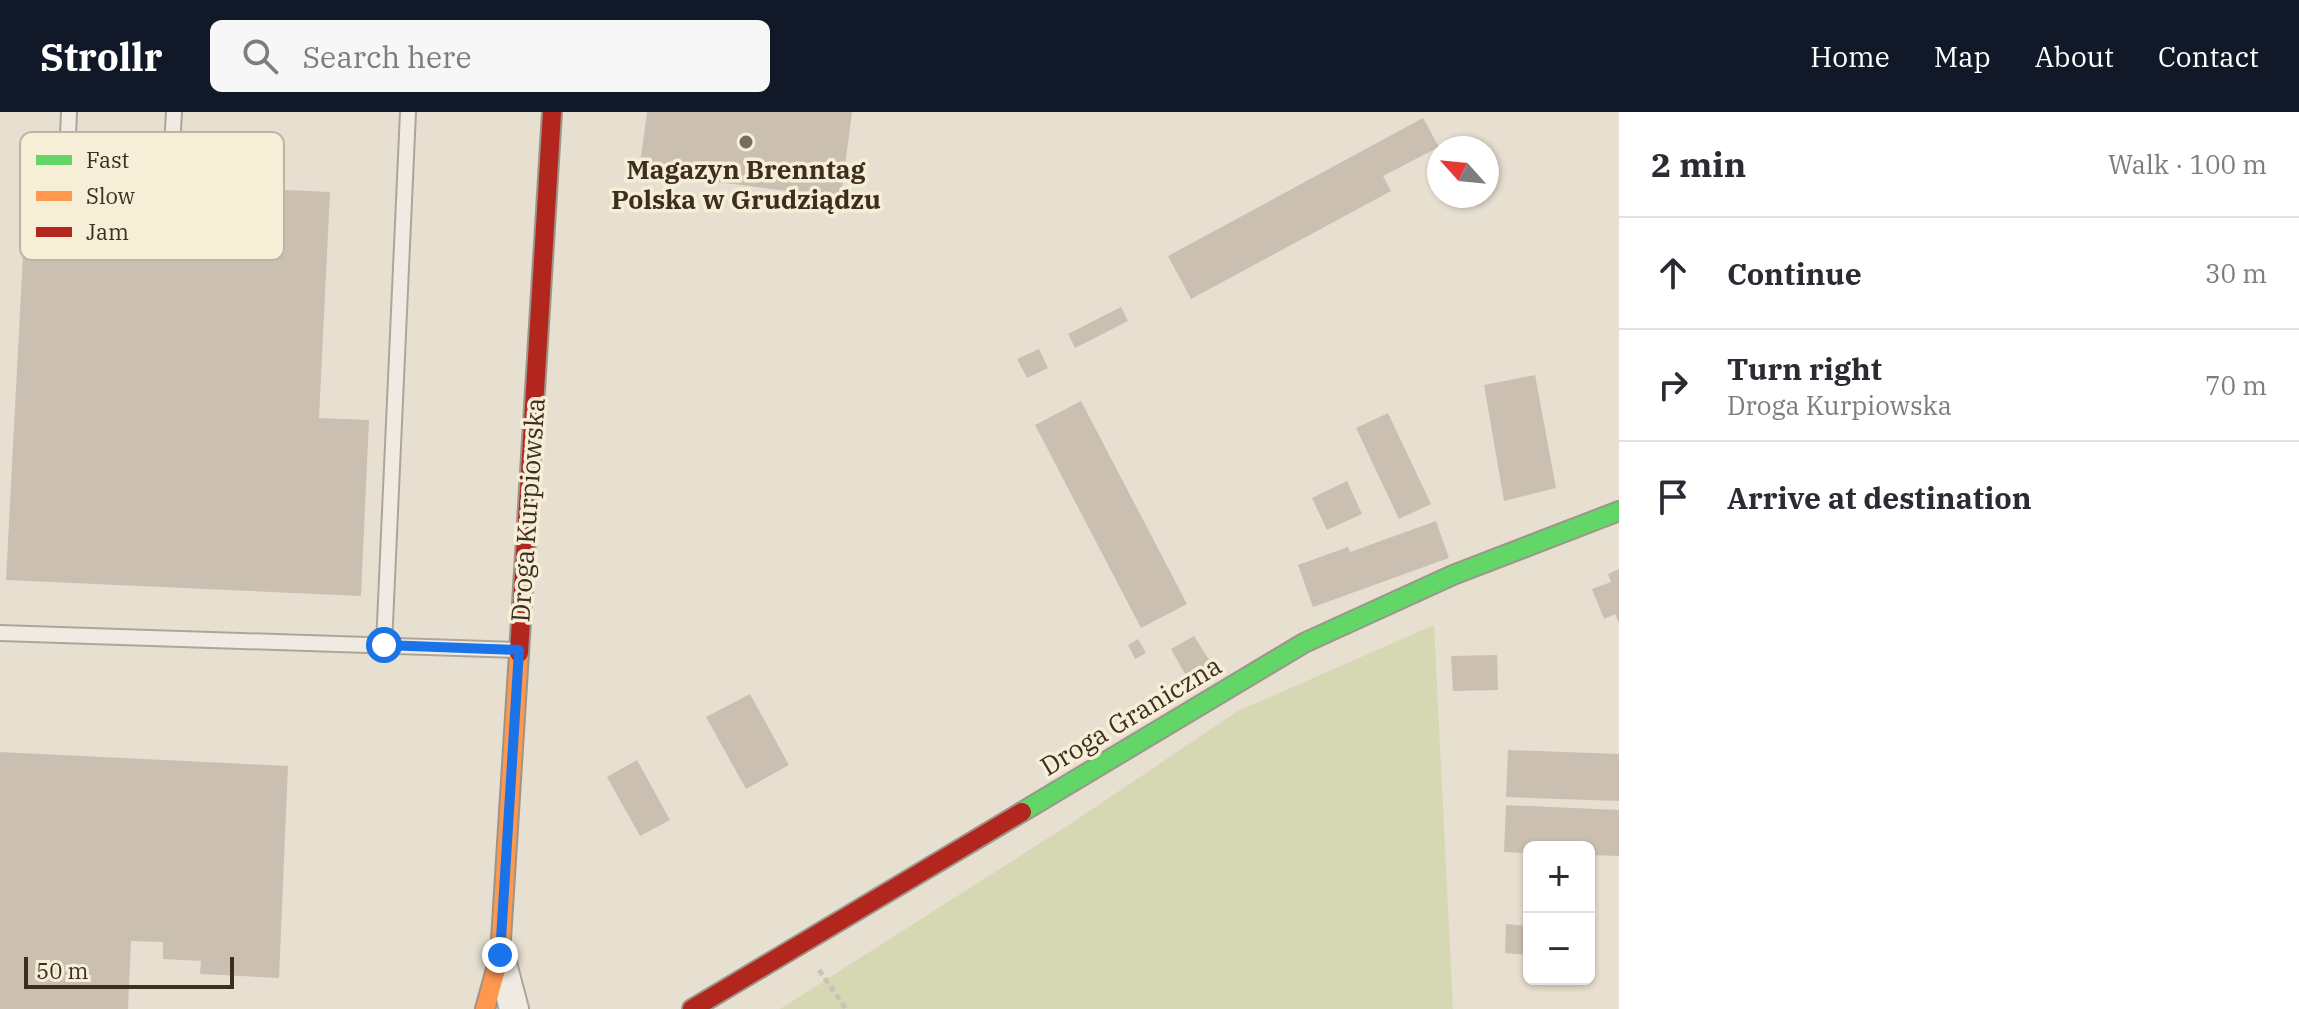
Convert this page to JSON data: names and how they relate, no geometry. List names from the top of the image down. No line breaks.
{"streets":{"street":["Droga Kurpiowska","Droga Graniczna"]},"places":["Magazyn Brenntag Polska w Grudziądzu"],"legend":["Fast","Slow","Jam"],"scale_bar":"50 m","north":"top left","page":{"header":"Strollr","search":"Search here","nav":["Home","Map","About","Contact"],"heading":["2 min","Walk · 100 m"],"list":[["Continue","30 m"],["Turn right","Droga Kurpiowska","70 m"],"Arrive at destination"],"map_buttons":["+","−"],"scale":"50 m"}}
